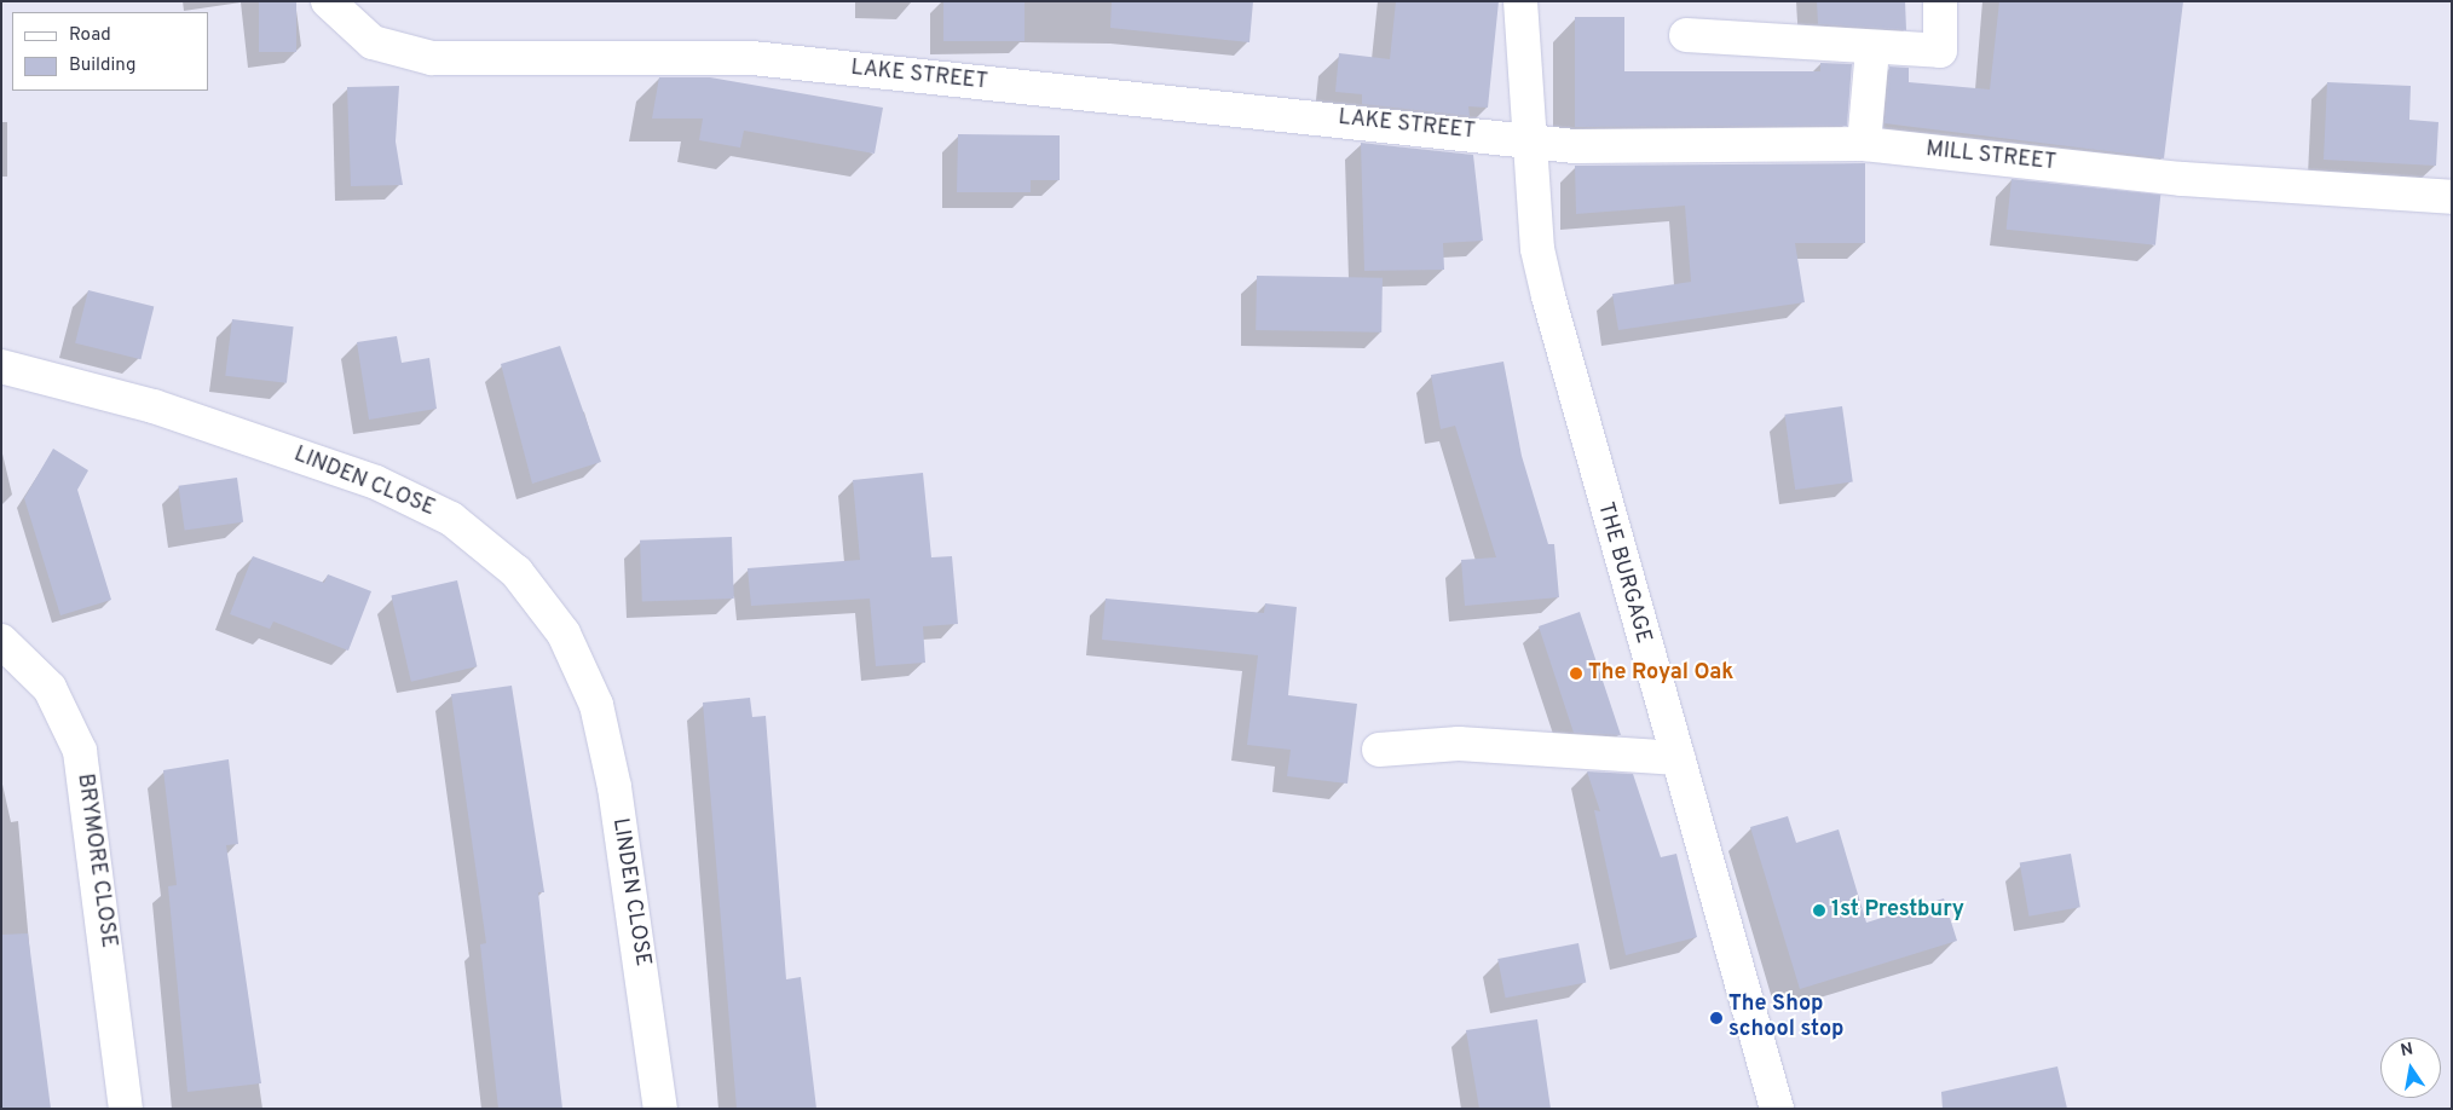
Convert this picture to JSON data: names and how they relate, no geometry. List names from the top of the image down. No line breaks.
{"streets":{"street":["LAKE STREET","MILL STREET","LINDEN CLOSE","THE BURGAGE","BRYMORE CLOSE"]},"crossings":[["LAKE STREET","MILL STREET"],["LAKE STREET","THE BURGAGE"],["MILL STREET","THE BURGAGE"]],"places":["The Royal Oak","1st Prestbury","The Shop school stop"],"legend":["Road","Building"],"north":"top"}
